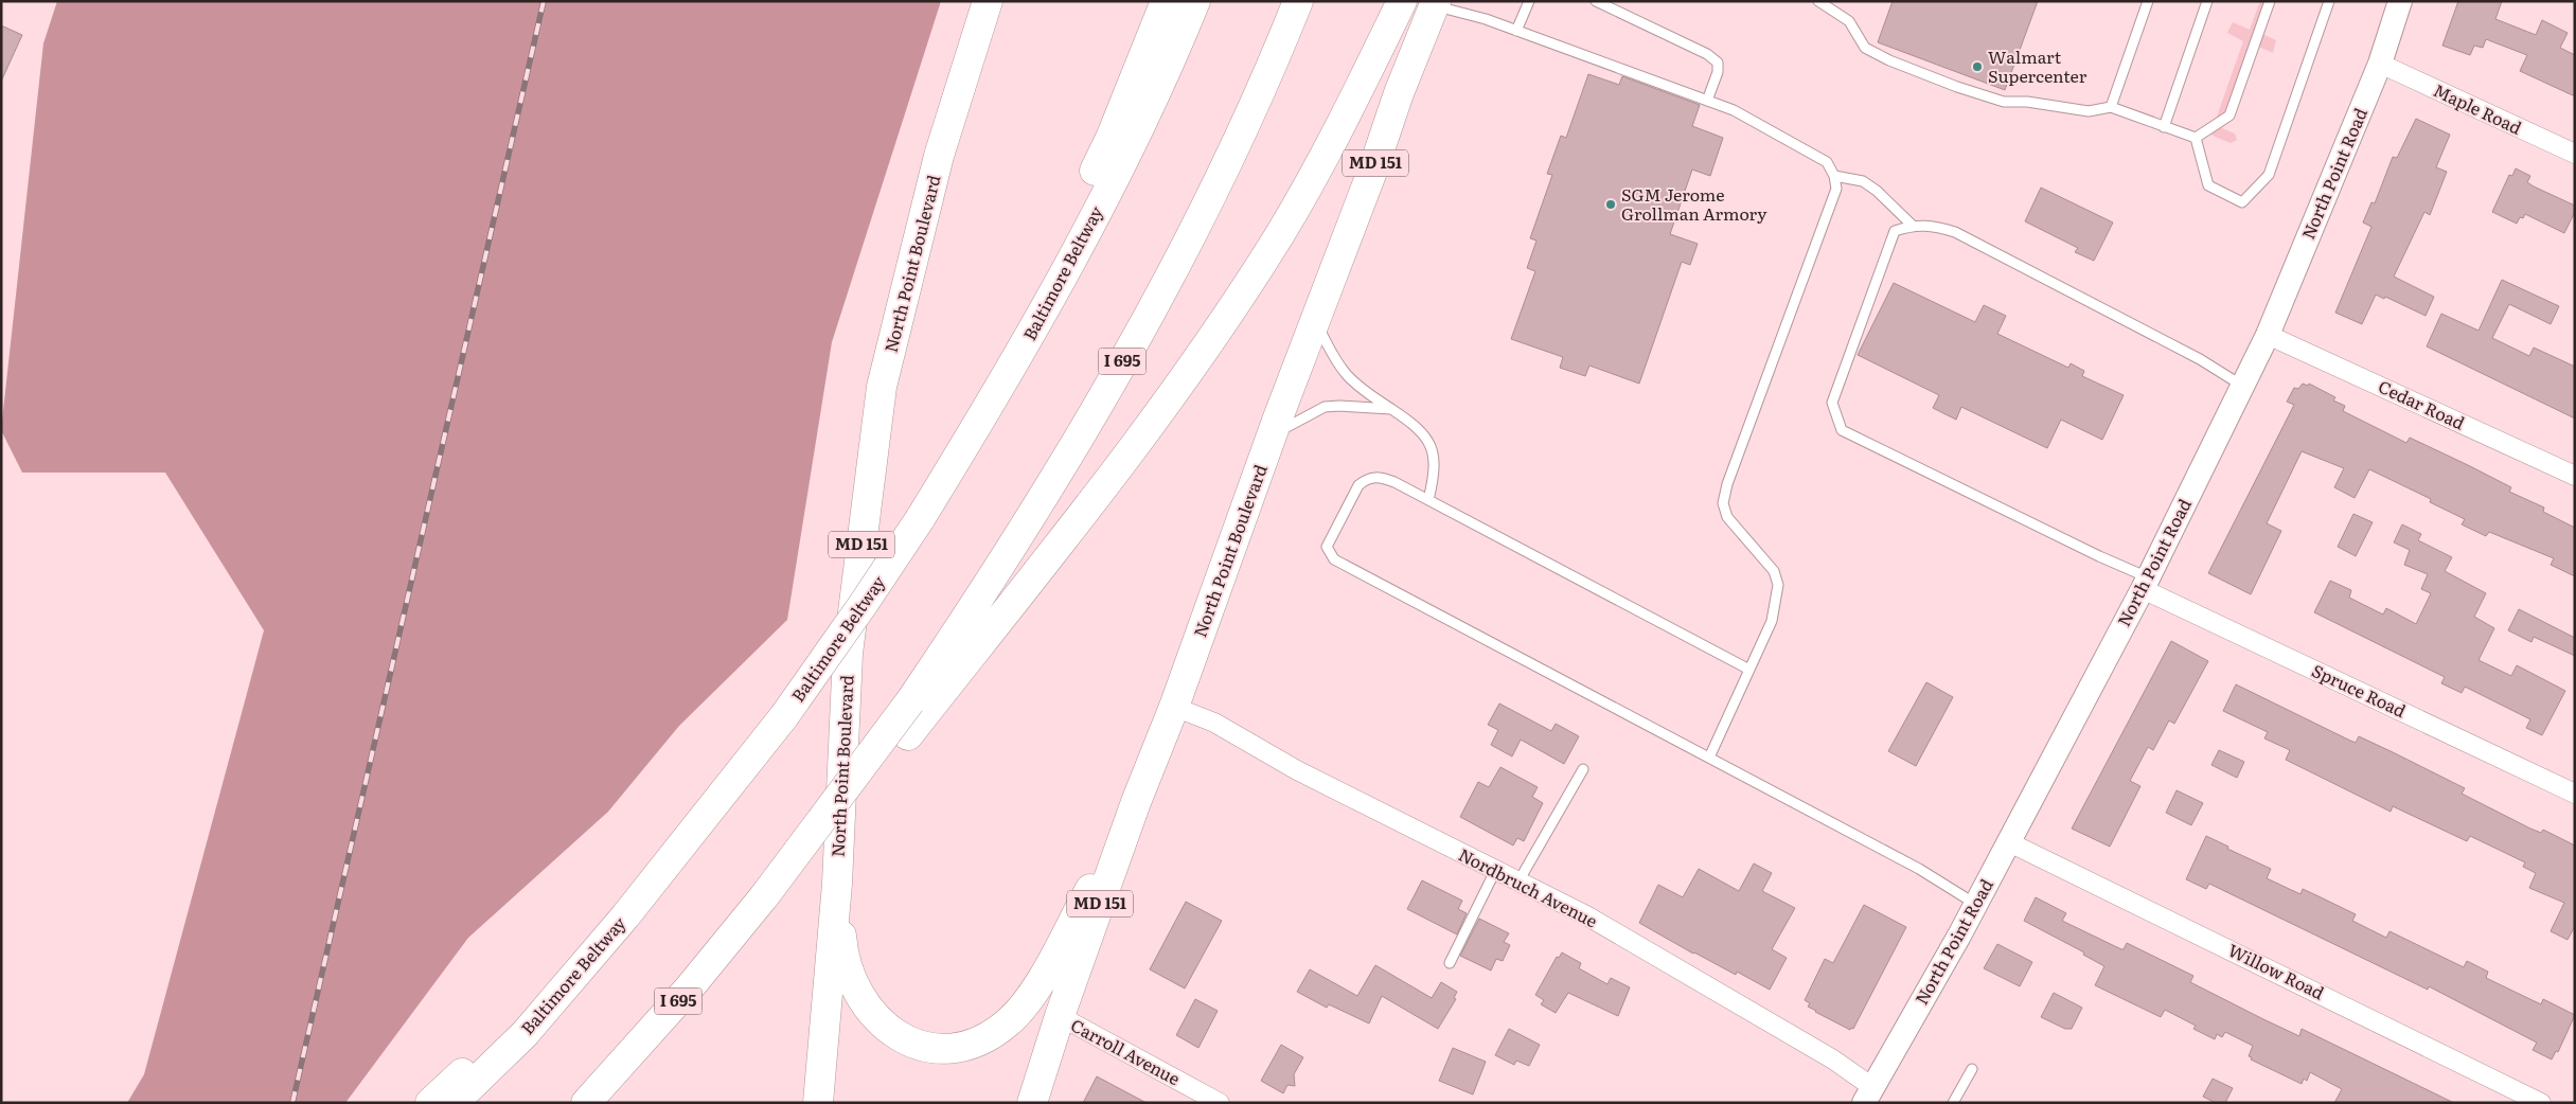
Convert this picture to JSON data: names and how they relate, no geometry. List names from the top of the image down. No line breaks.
{"streets":{"main road":["MD 151","North Point Boulevard","Baltimore Beltway","I 695"],"street":["Maple Road","North Point Road","Cedar Road","Spruce Road","Nordbruch Avenue","Willow Road","Carroll Avenue"]},"crossings":[["Maple Road","North Point Road"],["North Point Road","Cedar Road"],["North Point Road","Spruce Road"],["North Point Road","Nordbruch Avenue"],["North Point Road","Willow Road"],["North Point Boulevard","Nordbruch Avenue"],["North Point Boulevard","Carroll Avenue"]],"places":["Walmart Supercenter","SGM Jerome Grollman Armory"]}
